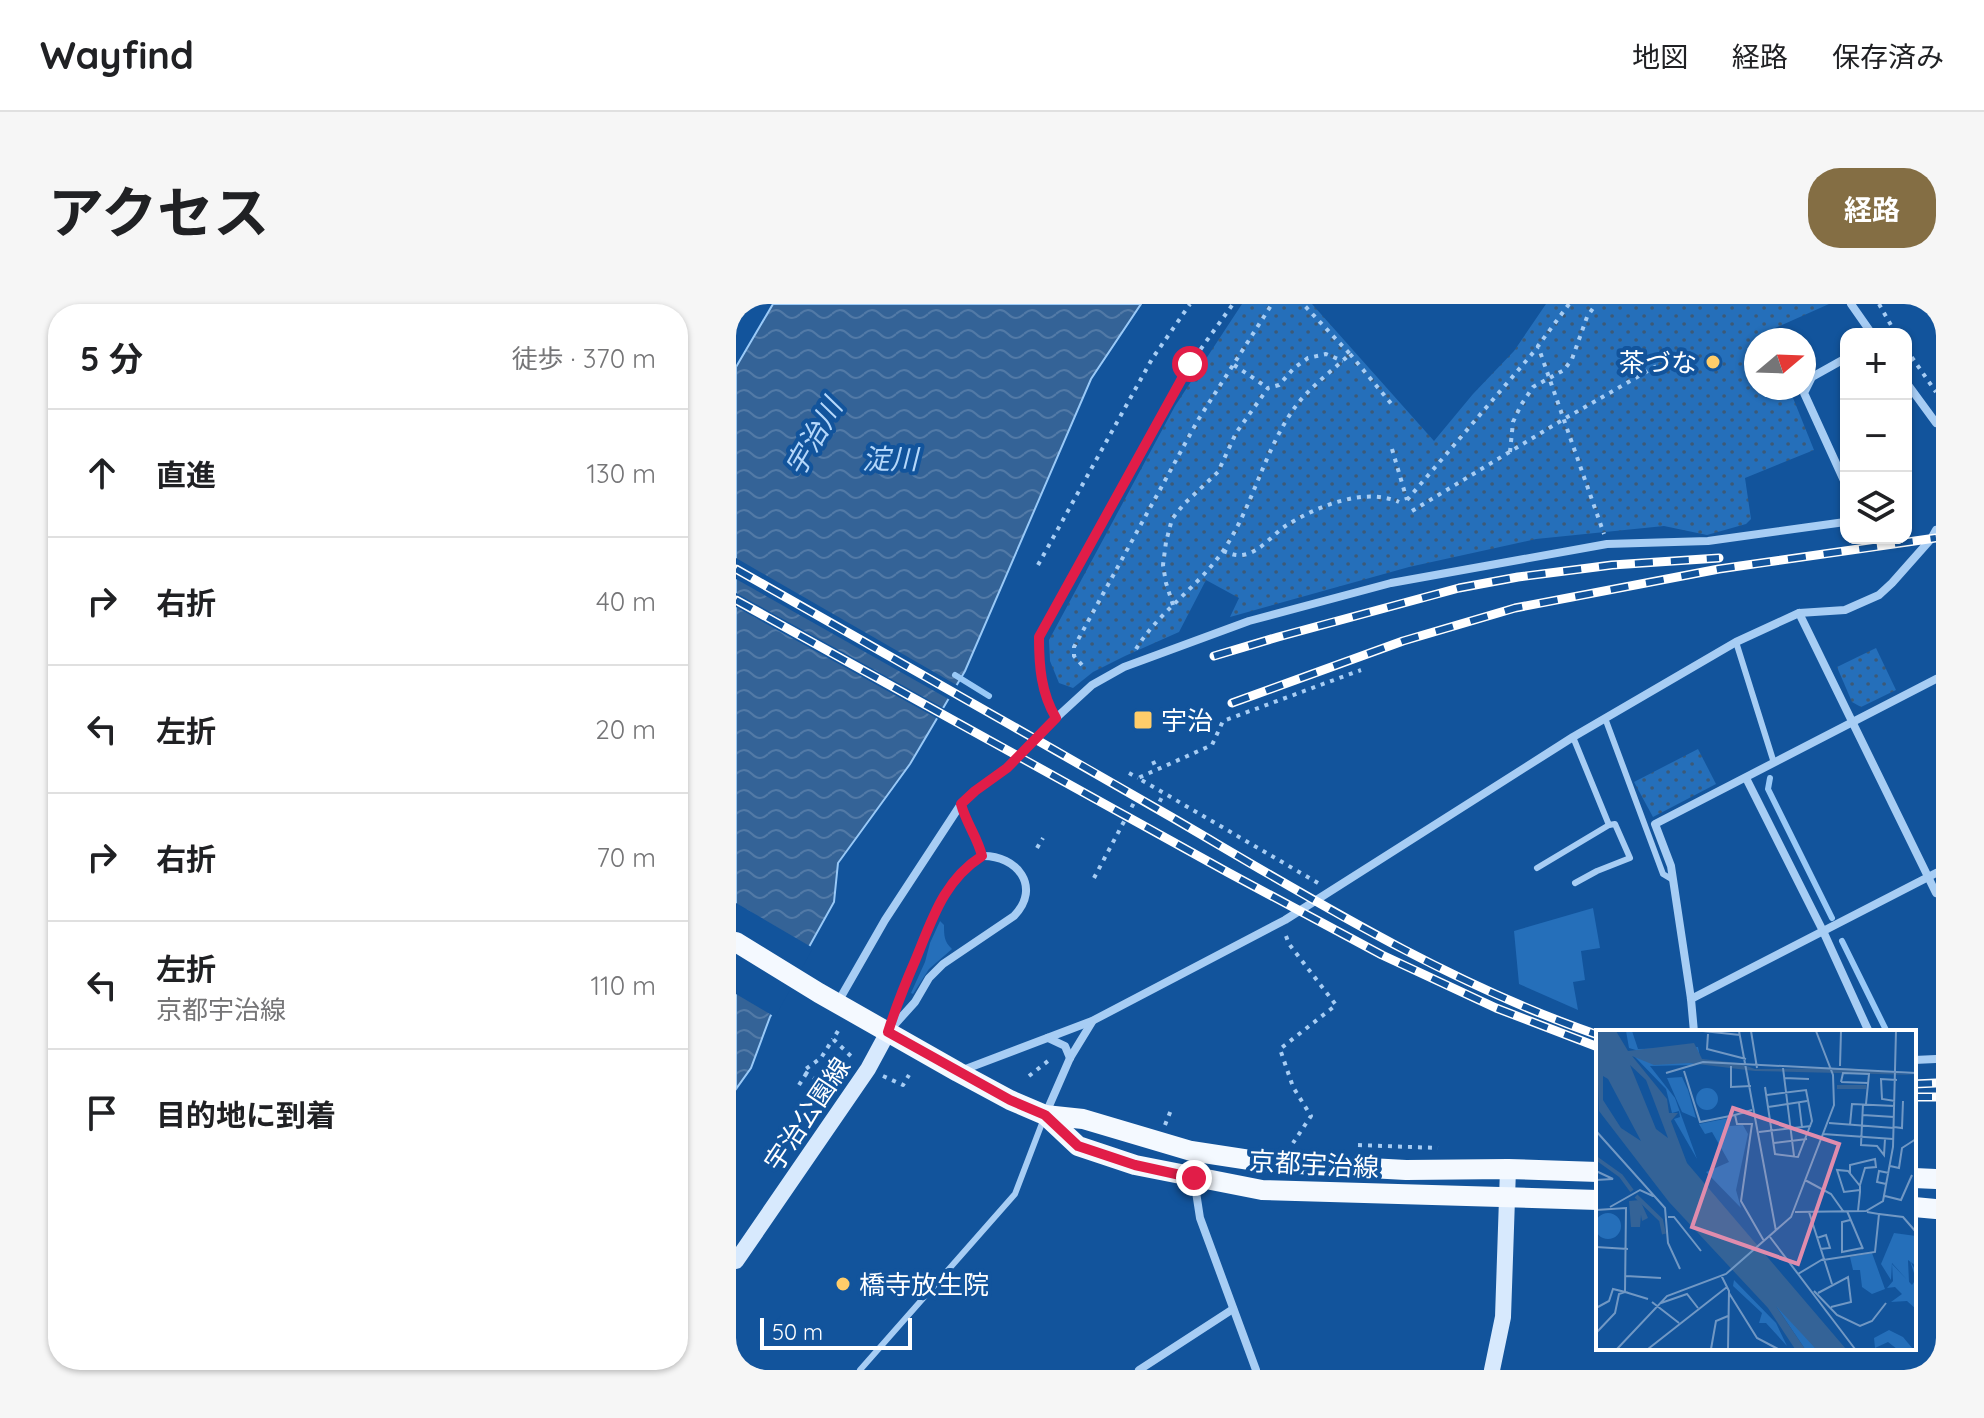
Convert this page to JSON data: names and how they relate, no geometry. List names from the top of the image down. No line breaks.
{"streets":{"main road":["宇治公園線","京都宇治線"]},"crossings":[["宇治公園線","京都宇治線"]],"water":["宇治川","淀川"],"places":{"other":["茶づな","橋寺放生院"],"transit":["宇治"]},"scale_bar":"50 m","north":"right","page":{"header":"Wayfind","nav":["地図","経路","保存済み"],"title":"アクセス","buttons":"経路","heading":["5 分","徒歩 · 370 m"],"map_buttons":["+","−"],"list":[["直進","130 m"],["右折","40 m"],["左折","20 m"],["右折","70 m"],["左折","京都宇治線","110 m"],"目的地に到着"],"scale":"50 m"}}
